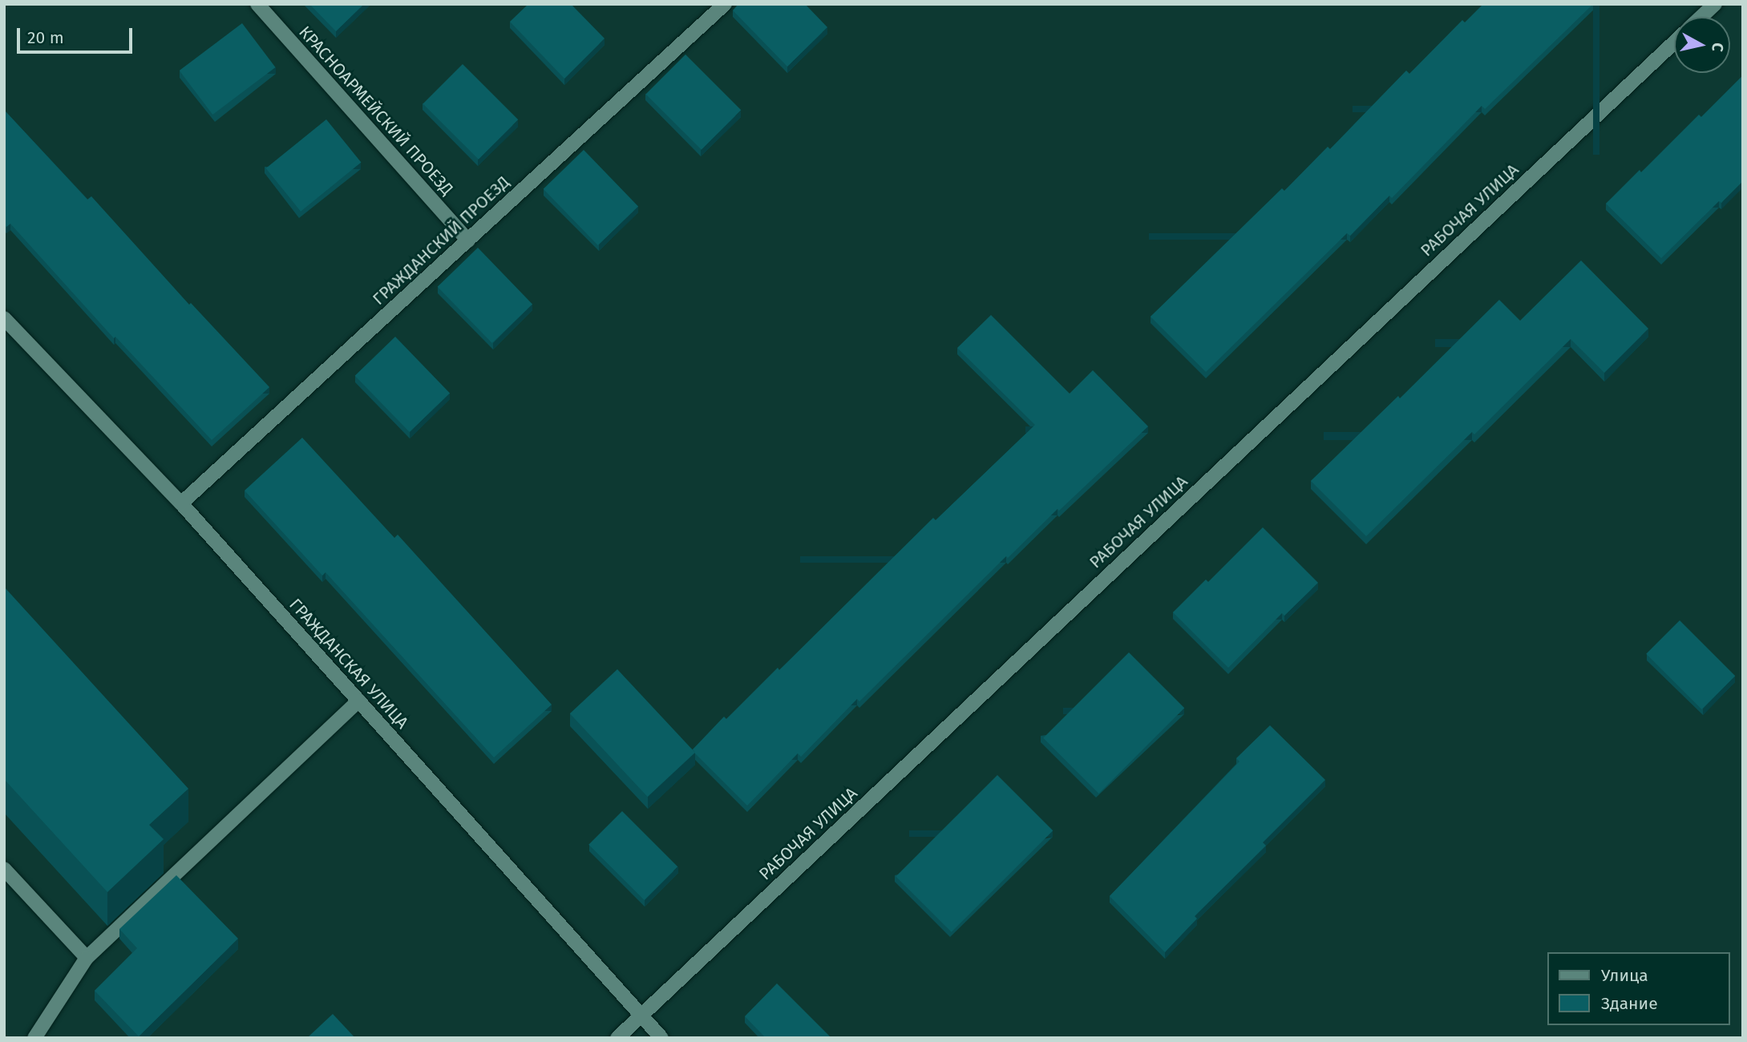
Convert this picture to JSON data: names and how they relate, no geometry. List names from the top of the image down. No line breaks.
{"streets":{"street":["КРАСНОАРМЕЙСКИЙ ПРОЕЗД","РАБОЧАЯ УЛИЦА","ГРАЖДАНСКИЙ ПРОЕЗД","ГРАЖДАНСКАЯ УЛИЦА"]},"crossings":[["КРАСНОАРМЕЙСКИЙ ПРОЕЗД","ГРАЖДАНСКИЙ ПРОЕЗД"],["РАБОЧАЯ УЛИЦА","ГРАЖДАНСКАЯ УЛИЦА"],["ГРАЖДАНСКИЙ ПРОЕЗД","ГРАЖДАНСКАЯ УЛИЦА"]],"legend":["Улица","Здание"],"scale_bar":"20 m","north":"right"}
